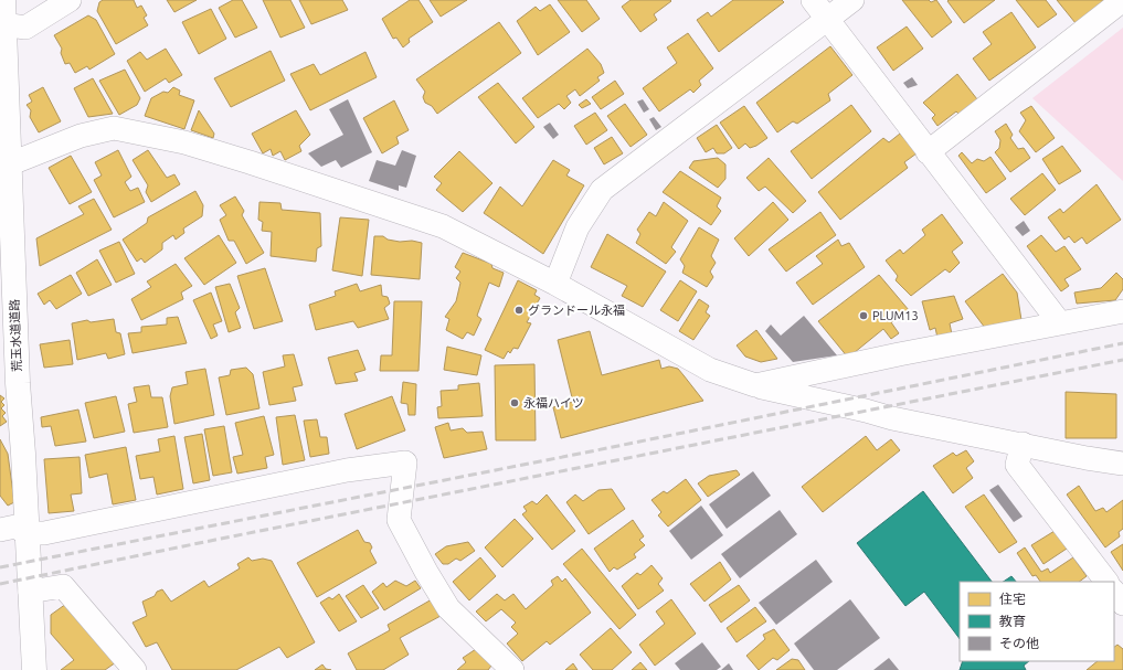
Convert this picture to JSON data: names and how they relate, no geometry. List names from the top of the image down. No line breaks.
{"streets":{"main road":["荒玉水道道路"]},"places":["グランドール永福","PLUM13","永福ハイツ"],"legend":["住宅","教育","その他"]}
